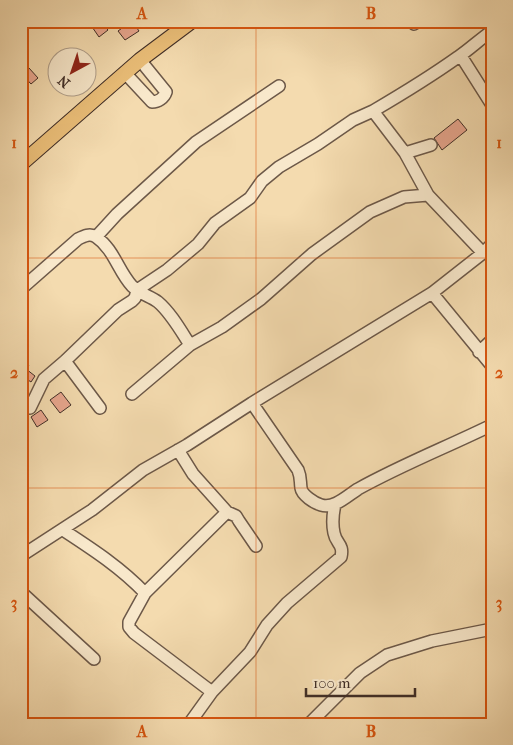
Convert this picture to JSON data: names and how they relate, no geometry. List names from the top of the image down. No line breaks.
{"scale_bar":"100 m","north":"bottom left","grid":{"columns":["A","B"],"rows":["1","2","3"]}}
